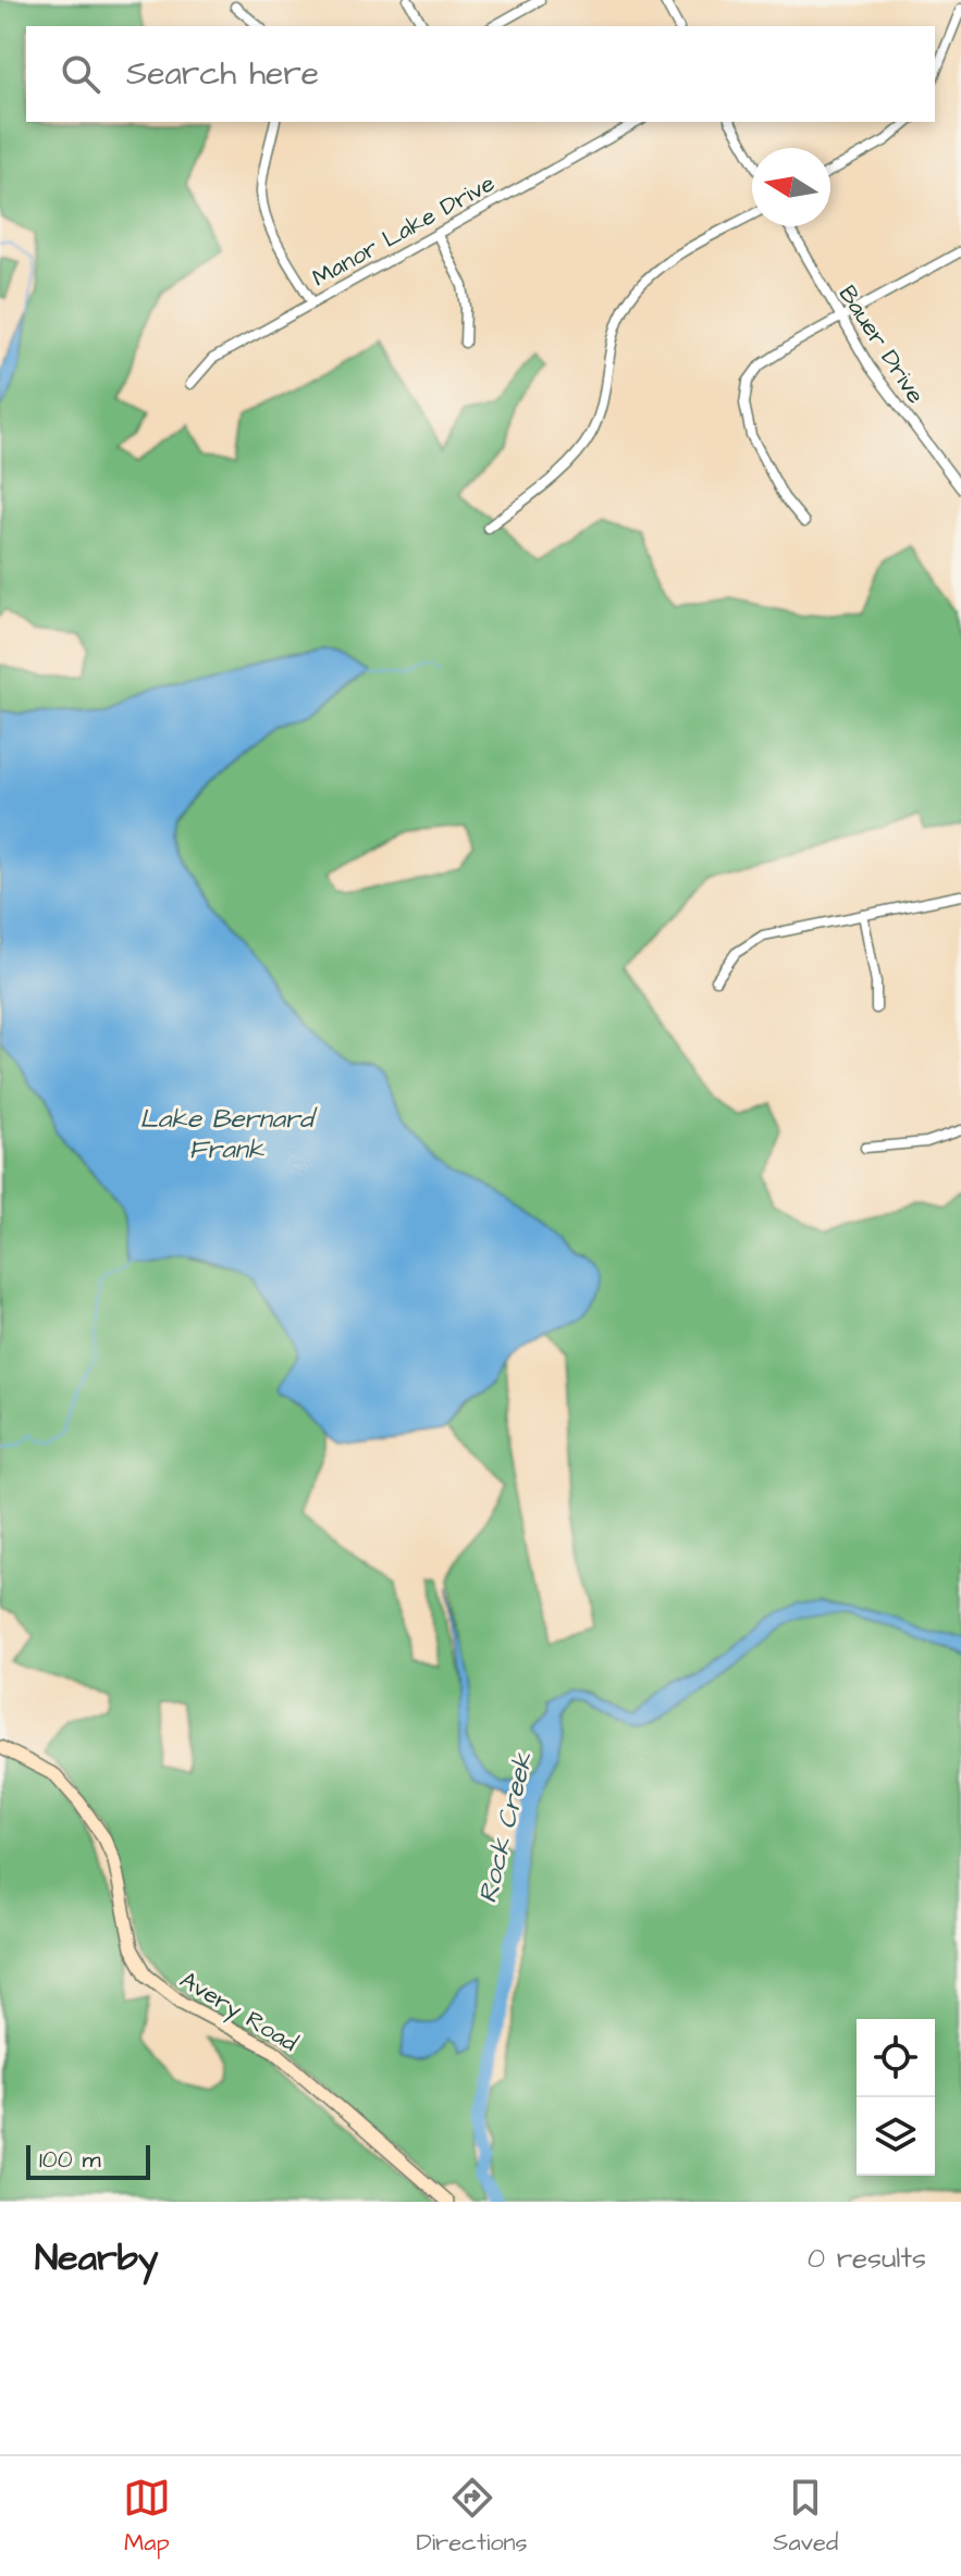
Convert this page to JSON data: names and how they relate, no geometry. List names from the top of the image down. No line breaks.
{"streets":{"street":["Manor Lake Drive","Bauer Drive","Avery Road"]},"water":["Lake Bernard Frank","Rock Creek"],"scale_bar":"100 m","north":"left","page":{"search":"Search here","scale":"100 m","heading":["Nearby","0 results"],"nav":["Map","Directions","Saved"]}}
